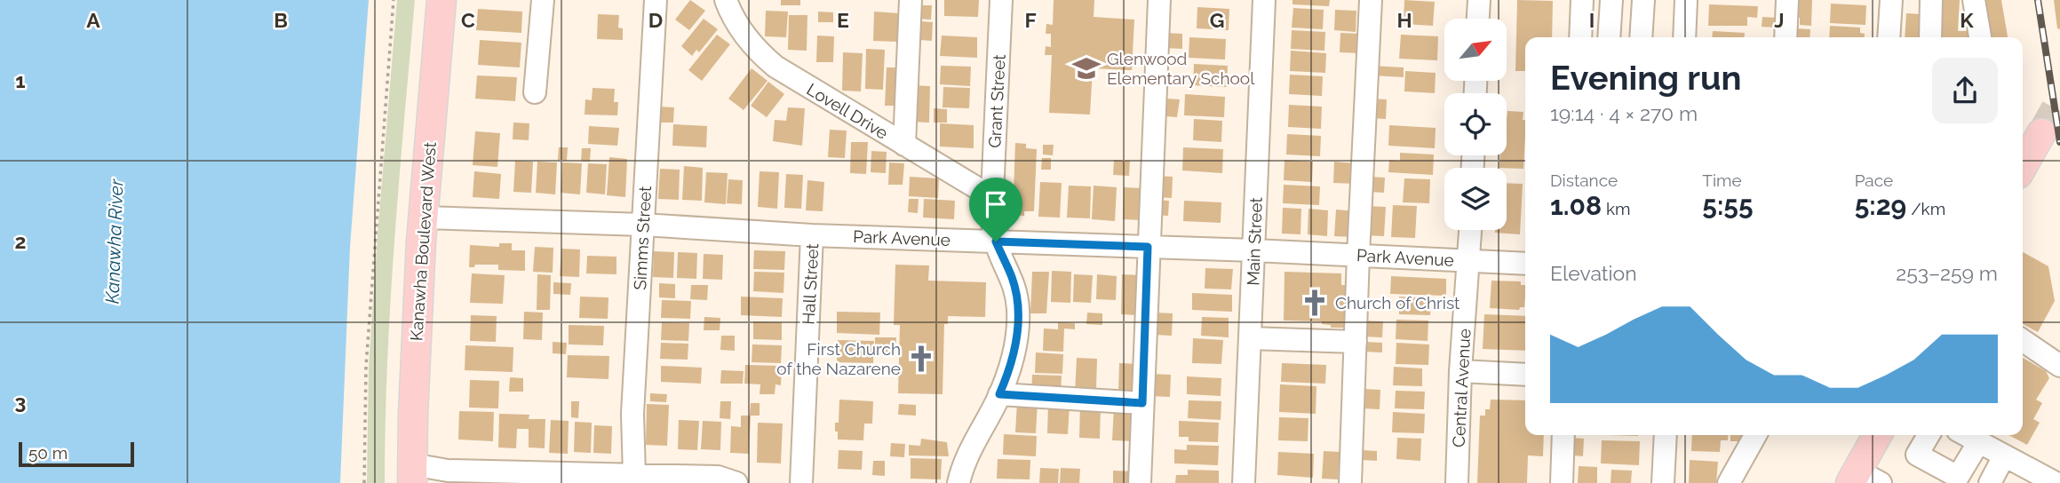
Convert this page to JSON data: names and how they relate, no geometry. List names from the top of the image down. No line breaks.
{"streets":{"main road":["Kanawha Boulevard West"],"street":["Grant Street","Lovell Drive","Simms Street","Park Avenue","Main Street","Hall Street","Central Avenue"]},"crossings":[["Grant Street","Lovell Drive"],["Grant Street","Park Avenue"],["Simms Street","Park Avenue"],["Park Avenue","Kanawha Boulevard West"],["Park Avenue","Main Street"],["Park Avenue","Hall Street"],["Park Avenue","Central Avenue"]],"water":["Kanawha River"],"places":{"school or university":["Glenwood Elementary School"],"church":["Church of Christ","First Church of the Nazarene"]},"scale_bar":"50 m","north":"top right","page":{"heading":["Evening run","19:14 · 4 × 270 m"],"stats":[["Distance","1.08 km"],["Time","5:55"],["Pace","5:29 /km"]],"chart":["Elevation","253–259 m"],"scale":"50 m"},"grid":{"columns":["A","B","C","D","E","F","G","H","I","J","K"],"rows":["1","2","3"]}}
